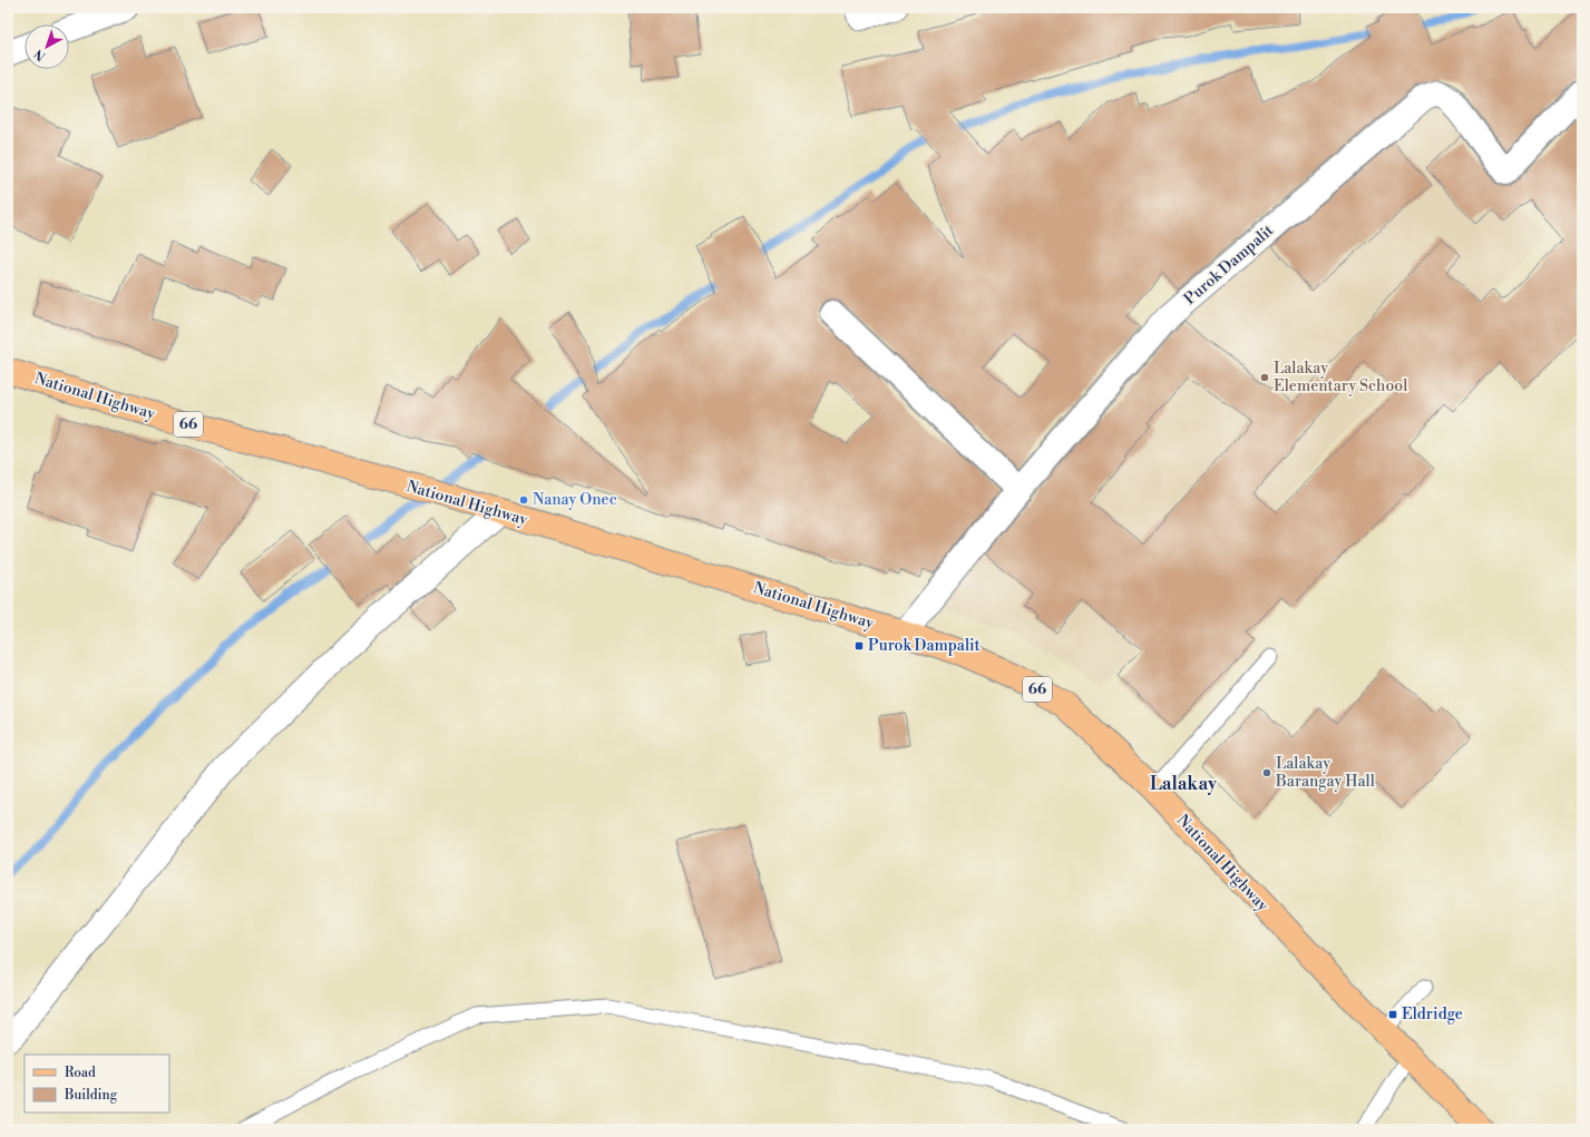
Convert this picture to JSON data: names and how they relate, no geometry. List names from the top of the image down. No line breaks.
{"streets":{"main road":["National Highway","66"],"street":["Purok Dampalit"]},"crossings":[["Purok Dampalit","National Highway"]],"districts":["Lalakay"],"places":{"other":["Lalakay Elementary School","Nanay Onec","Lalakay Barangay Hall"],"transit":["Purok Dampalit","Eldridge"]},"legend":["Road","Building"],"north":"bottom left"}
